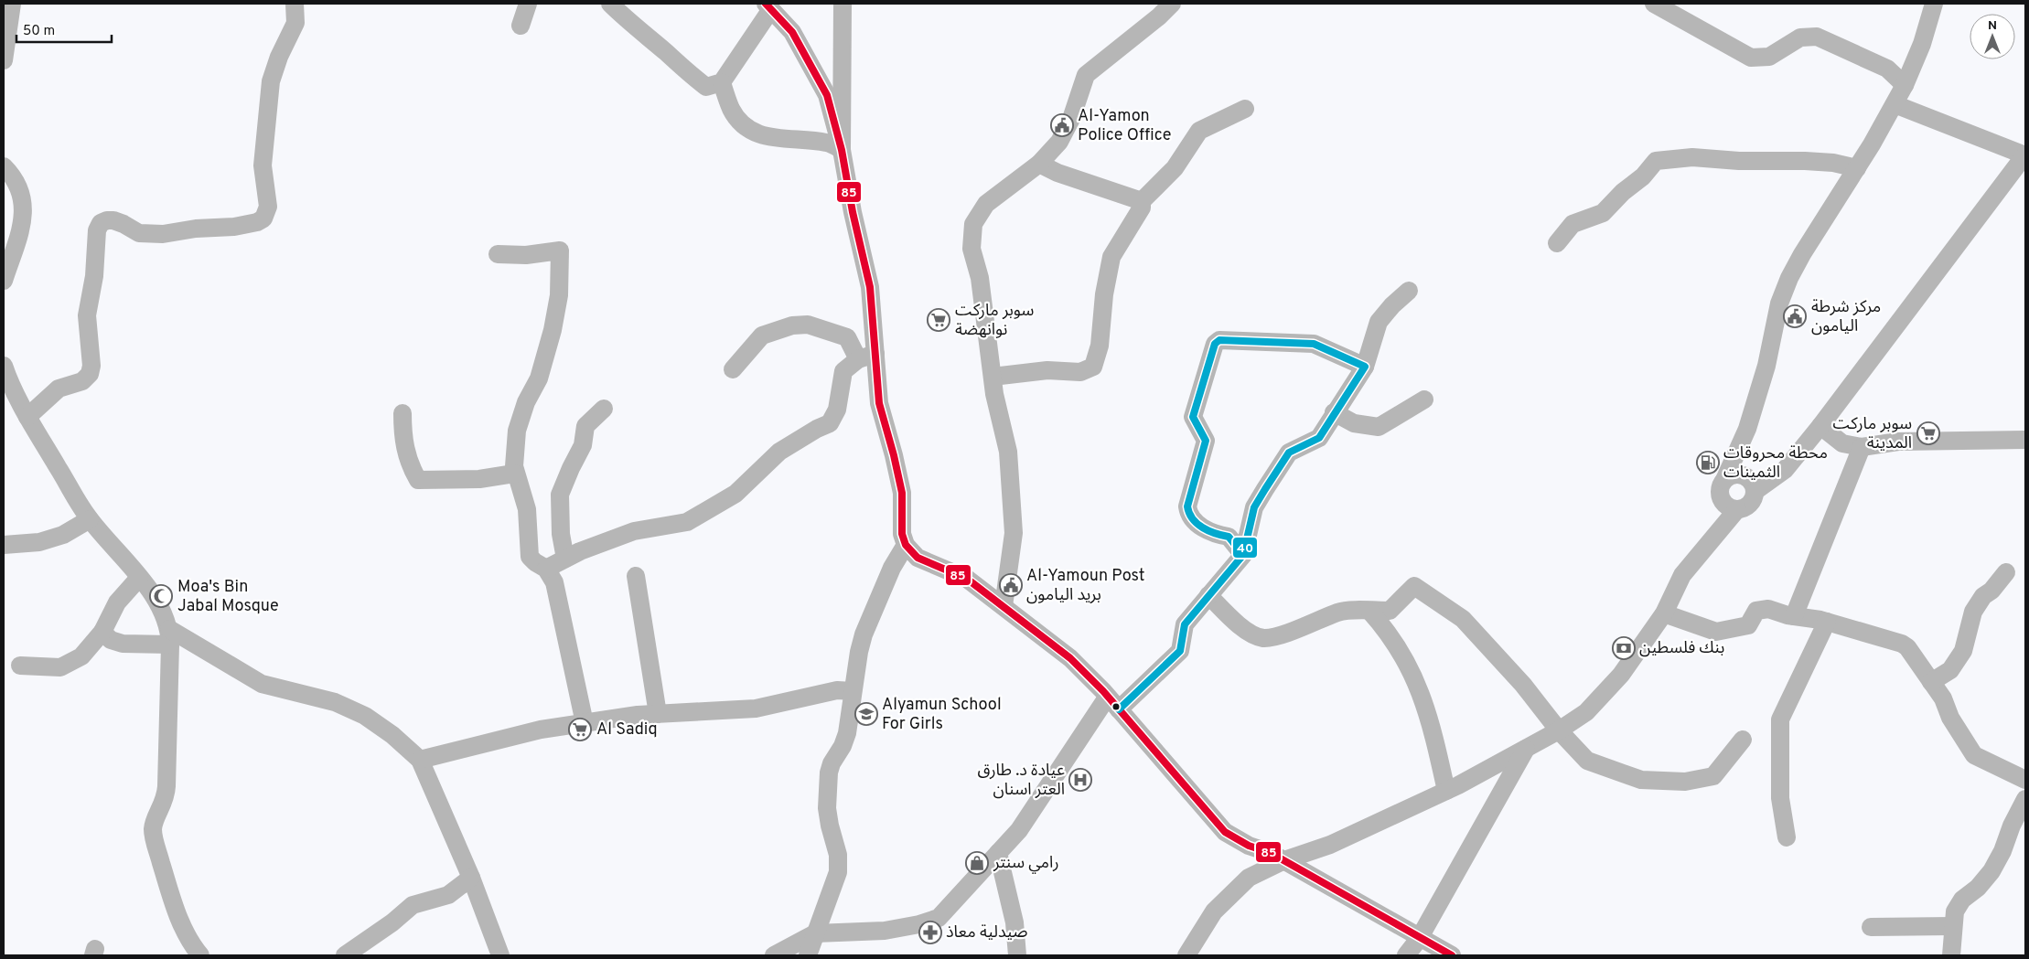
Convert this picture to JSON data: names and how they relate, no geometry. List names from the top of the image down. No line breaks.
{"places":{"public building":["Al-Yamon Police Office","مركز شرطة اليامون","Al-Yamoun Post بريد اليامون"],"supermarket":["سوبر ماركت نوانهضة","سوبر ماركت المدينة","Al Sadiq"],"fuel station":["محطة محروقات الثمينات"],"mosque":["Moa's Bin Jabal Mosque"],"bank":["بنك فلسطين"],"school or university":["Alyamun School For Girls"],"hospital":["عيادة د. طارق العتر اسنان"],"shop":["رامي سنتر"],"pharmacy":["صيدلية معاذ"]},"lines":["transit line 85","transit line 40"],"scale_bar":"50 m","north":"top"}
